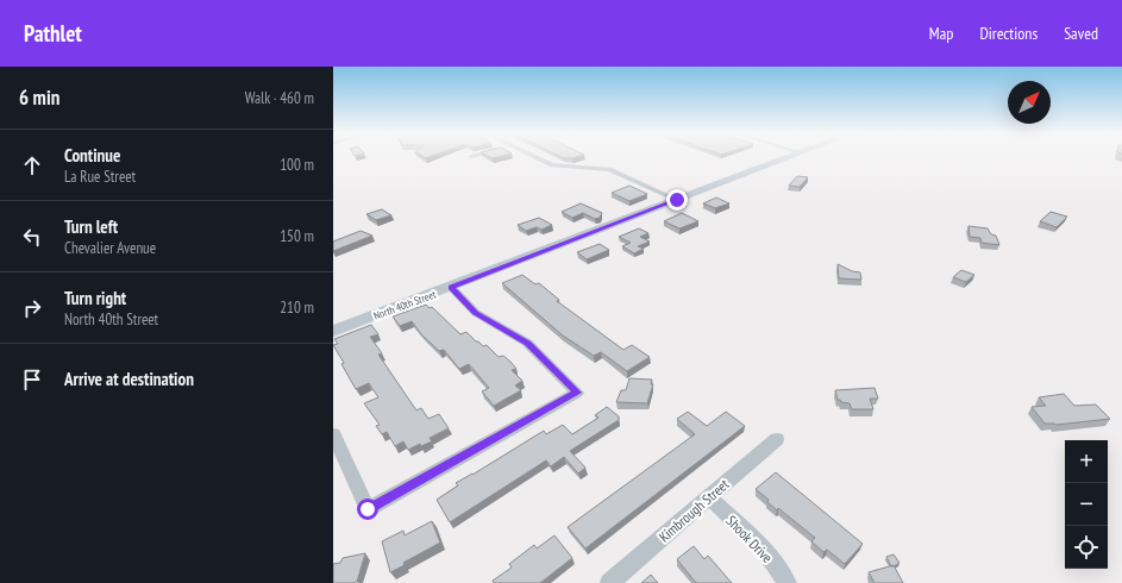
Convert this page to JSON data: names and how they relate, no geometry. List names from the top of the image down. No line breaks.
{"streets":{"street":["North 40th Street","Kimbrough Street","Shook Drive"]},"crossings":[["Kimbrough Street","Shook Drive"]],"north":"top right","page":{"header":"Pathlet","nav":["Map","Directions","Saved"],"heading":["6 min","Walk · 460 m"],"list":[["Continue","La Rue Street","100 m"],["Turn left","Chevalier Avenue","150 m"],["Turn right","North 40th Street","210 m"],"Arrive at destination"],"map_buttons":["+","−"]}}
